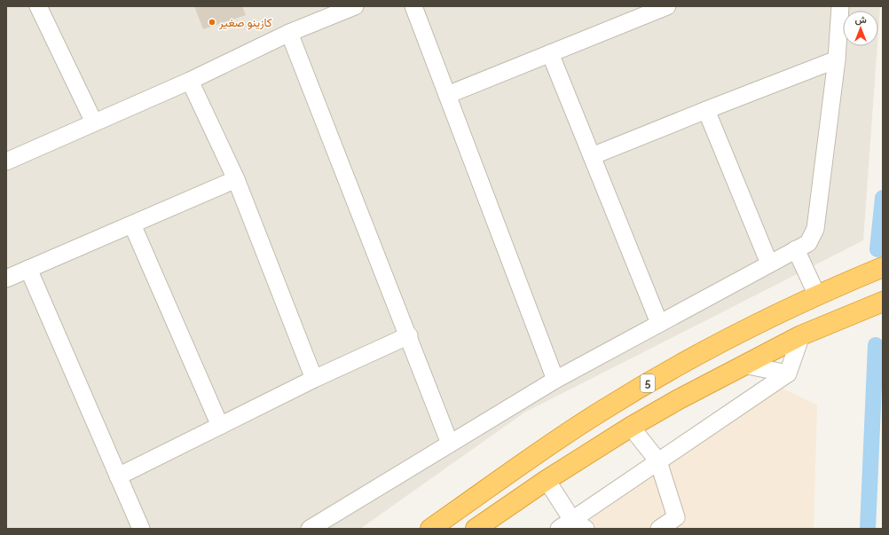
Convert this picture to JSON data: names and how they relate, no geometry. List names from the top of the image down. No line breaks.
{"streets":{"highway":["5"]},"places":["كازينو صغير"],"north":"top"}
